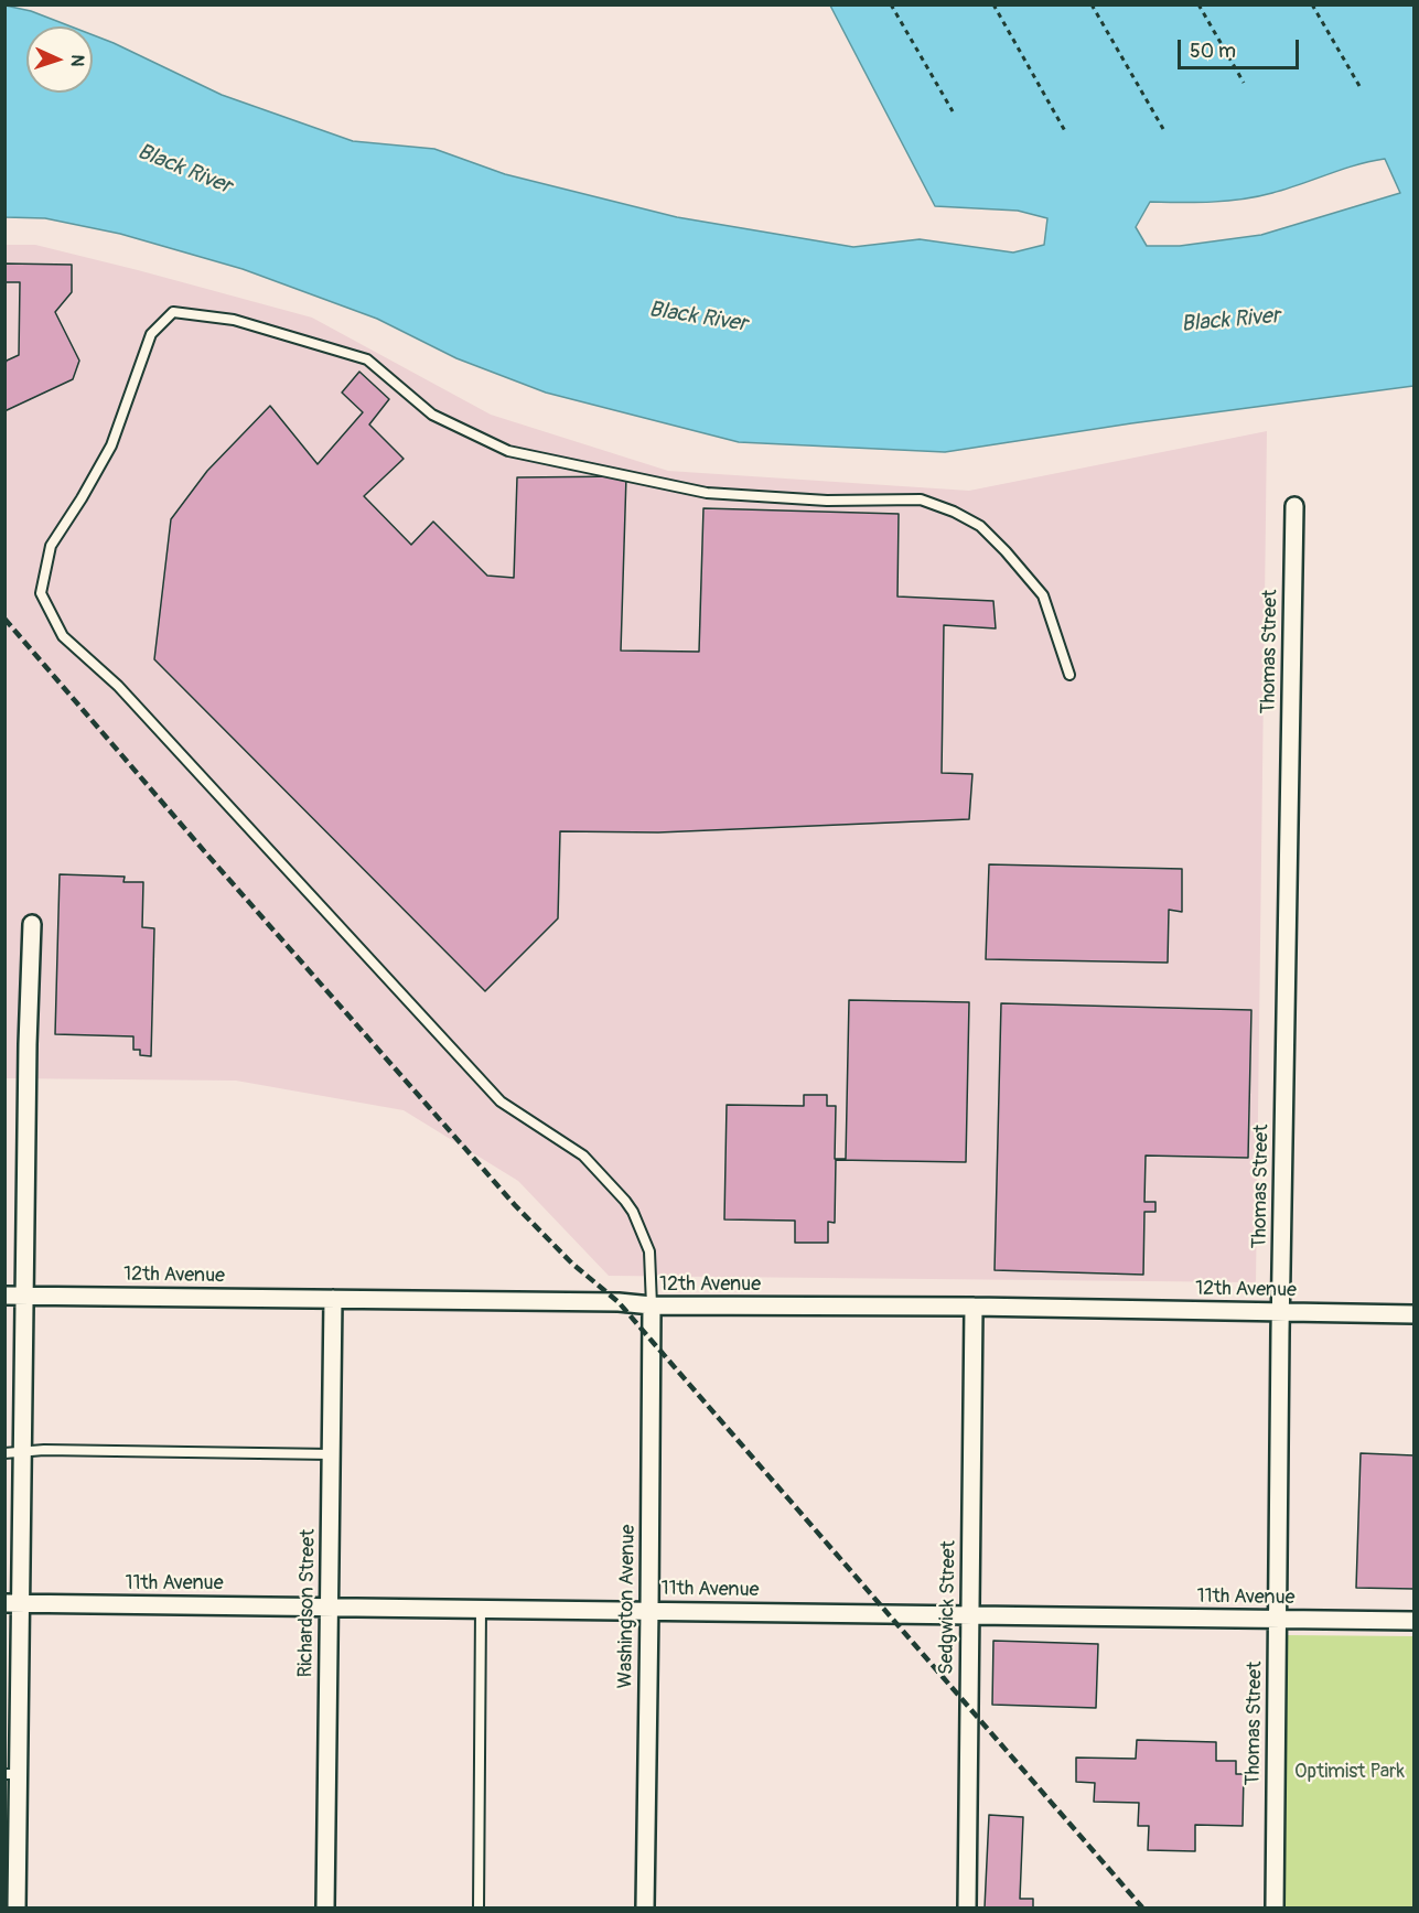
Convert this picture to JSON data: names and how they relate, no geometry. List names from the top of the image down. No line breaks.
{"streets":{"street":["Thomas Street","12th Avenue","11th Avenue","Richardson Street","Washington Avenue","Sedgwick Street"]},"crossings":[["Thomas Street","12th Avenue"],["Thomas Street","11th Avenue"],["12th Avenue","Richardson Street"],["12th Avenue","Washington Avenue"],["12th Avenue","Sedgwick Street"],["11th Avenue","Richardson Street"],["11th Avenue","Washington Avenue"],["11th Avenue","Sedgwick Street"]],"water":["Black River"],"parks":["Optimist Park"],"scale_bar":"50 m","north":"right"}
